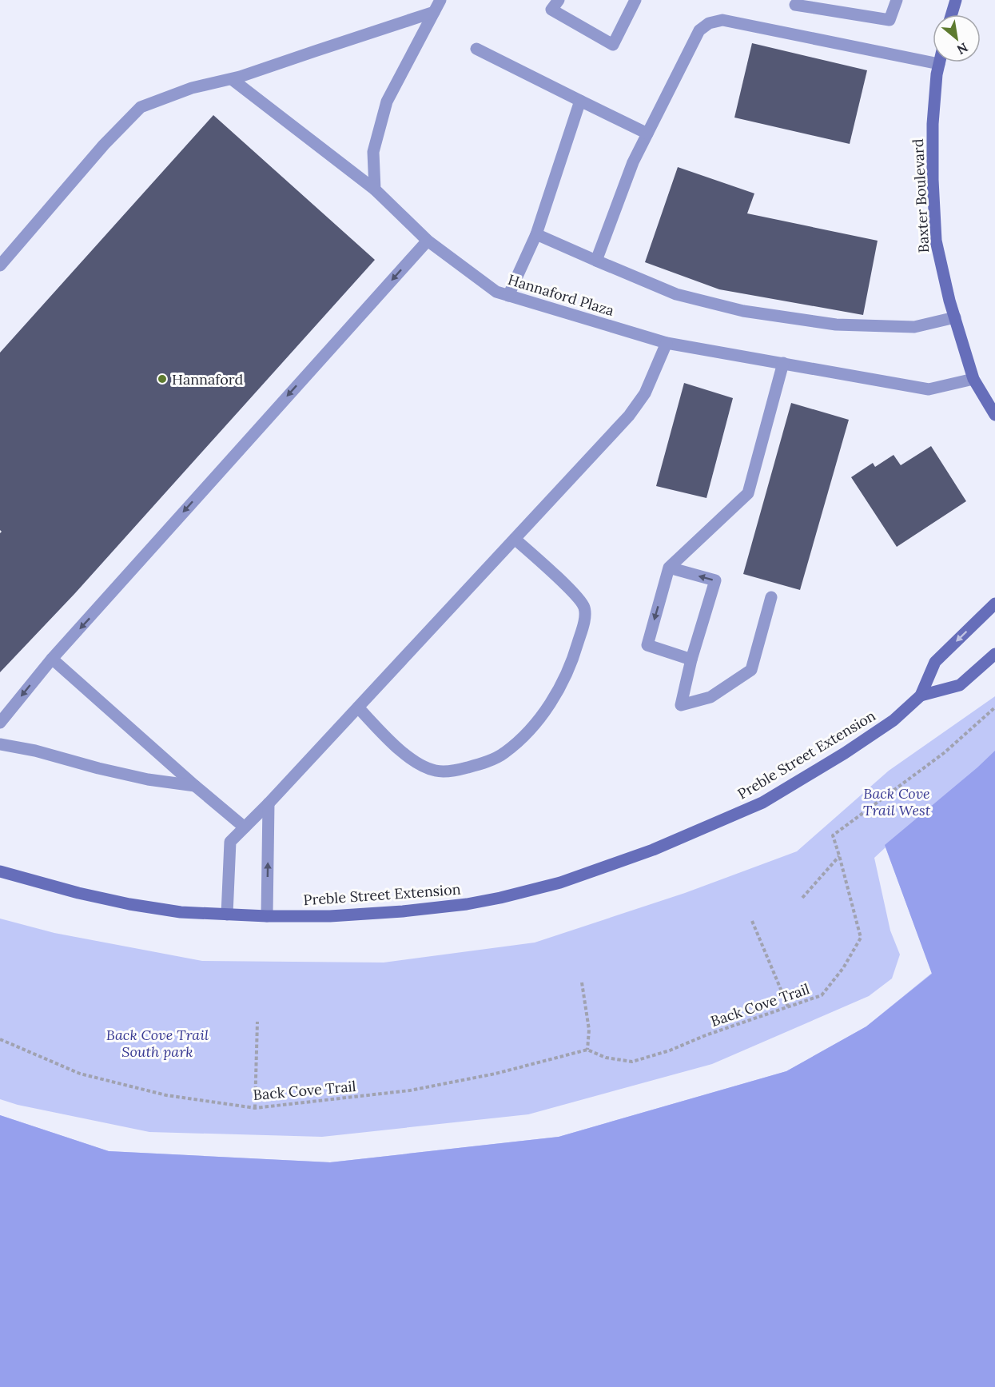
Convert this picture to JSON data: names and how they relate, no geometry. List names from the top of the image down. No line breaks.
{"streets":{"main road":["Baxter Boulevard","Preble Street Extension"],"lane":["Hannaford Plaza"],"path":["Back Cove Trail"]},"crossings":[["Baxter Boulevard","Hannaford Plaza"]],"parks":["Back Cove Trail West","Back Cove Trail South park"],"places":["Hannaford"],"north":"bottom right"}
